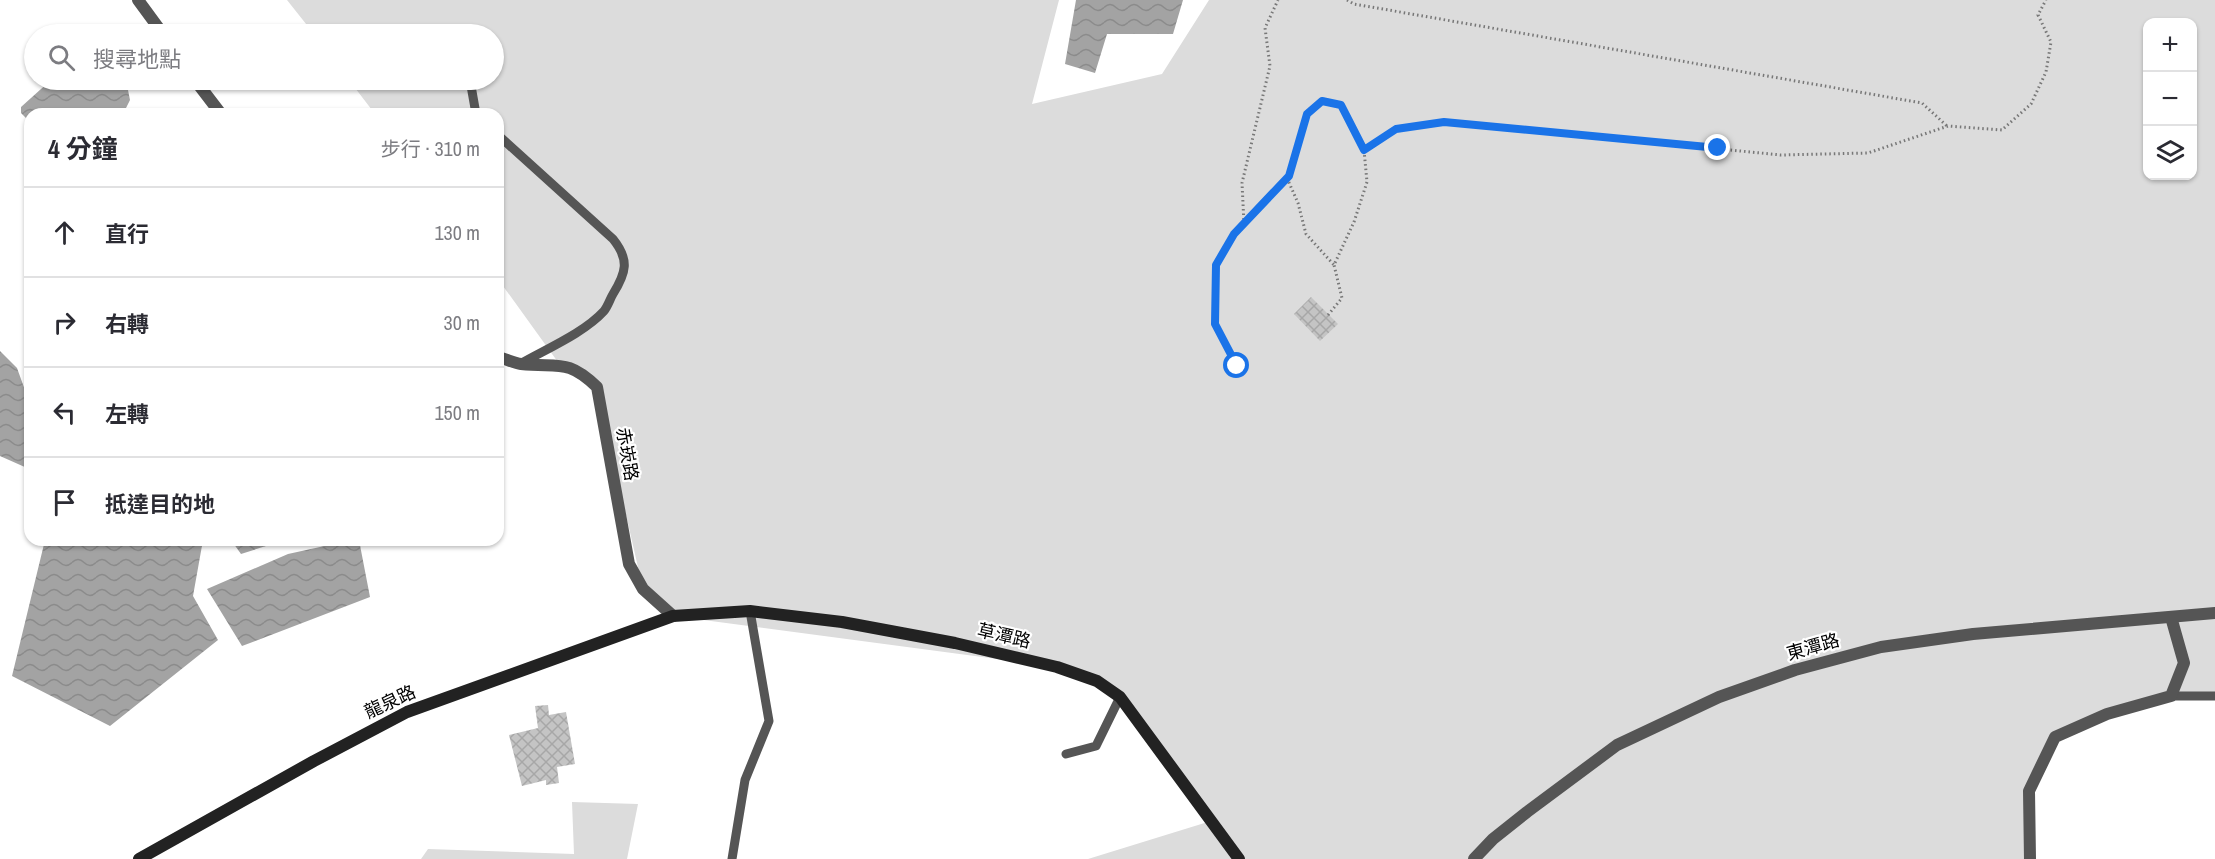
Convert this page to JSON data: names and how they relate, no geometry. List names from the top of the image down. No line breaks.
{"streets":{"street":["赤崁路","草潭路","東潭路","龍泉路"]},"crossings":[["赤崁路","草潭路"],["赤崁路","龍泉路"],["草潭路","龍泉路"]],"page":{"map_buttons":["+","−"],"search":"搜尋地點","heading":["4 分鐘","步行 · 310 m"],"list":[["直行","130 m"],["右轉","30 m"],["左轉","150 m"],"抵達目的地"]}}
